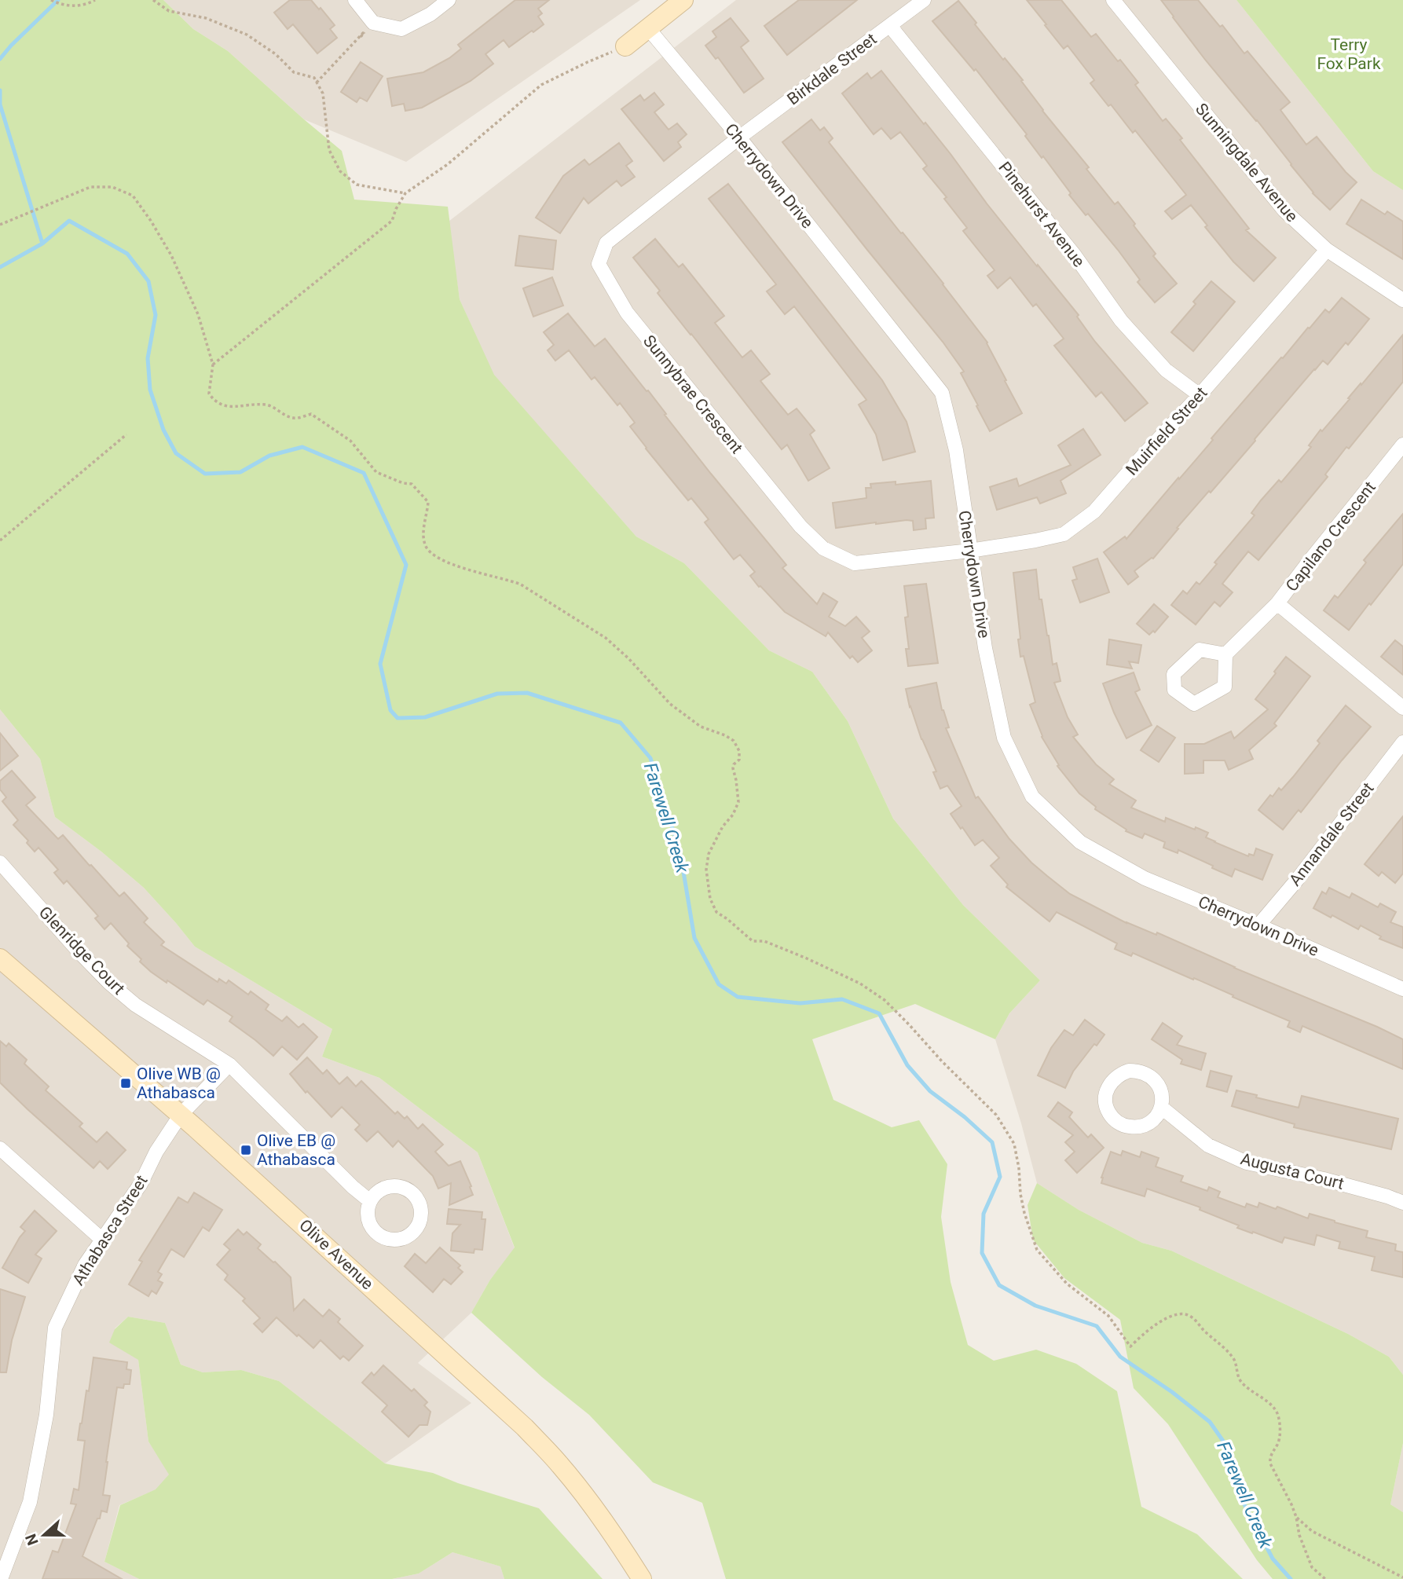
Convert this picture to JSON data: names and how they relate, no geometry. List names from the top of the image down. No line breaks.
{"streets":{"main road":["Olive Avenue"],"street":["Birkdale Street","Sunningdale Avenue","Cherrydown Drive","Pinehurst Avenue","Sunnybrae Crescent","Muirfield Street","Capilano Crescent","Annandale Street","Glenridge Court","Augusta Court","Athabasca Street"]},"crossings":[["Birkdale Street","Cherrydown Drive"],["Birkdale Street","Pinehurst Avenue"],["Birkdale Street","Sunnybrae Crescent"],["Sunningdale Avenue","Muirfield Street"],["Cherrydown Drive","Sunnybrae Crescent"],["Cherrydown Drive","Muirfield Street"],["Cherrydown Drive","Annandale Street"],["Pinehurst Avenue","Muirfield Street"],["Sunnybrae Crescent","Muirfield Street"],["Glenridge Court","Athabasca Street"],["Athabasca Street","Olive Avenue"]],"water":["Farewell Creek"],"parks":["Terry Fox Park"],"places":{"transit":["Olive WB @ Athabasca","Olive EB @ Athabasca"]},"north":"left"}
